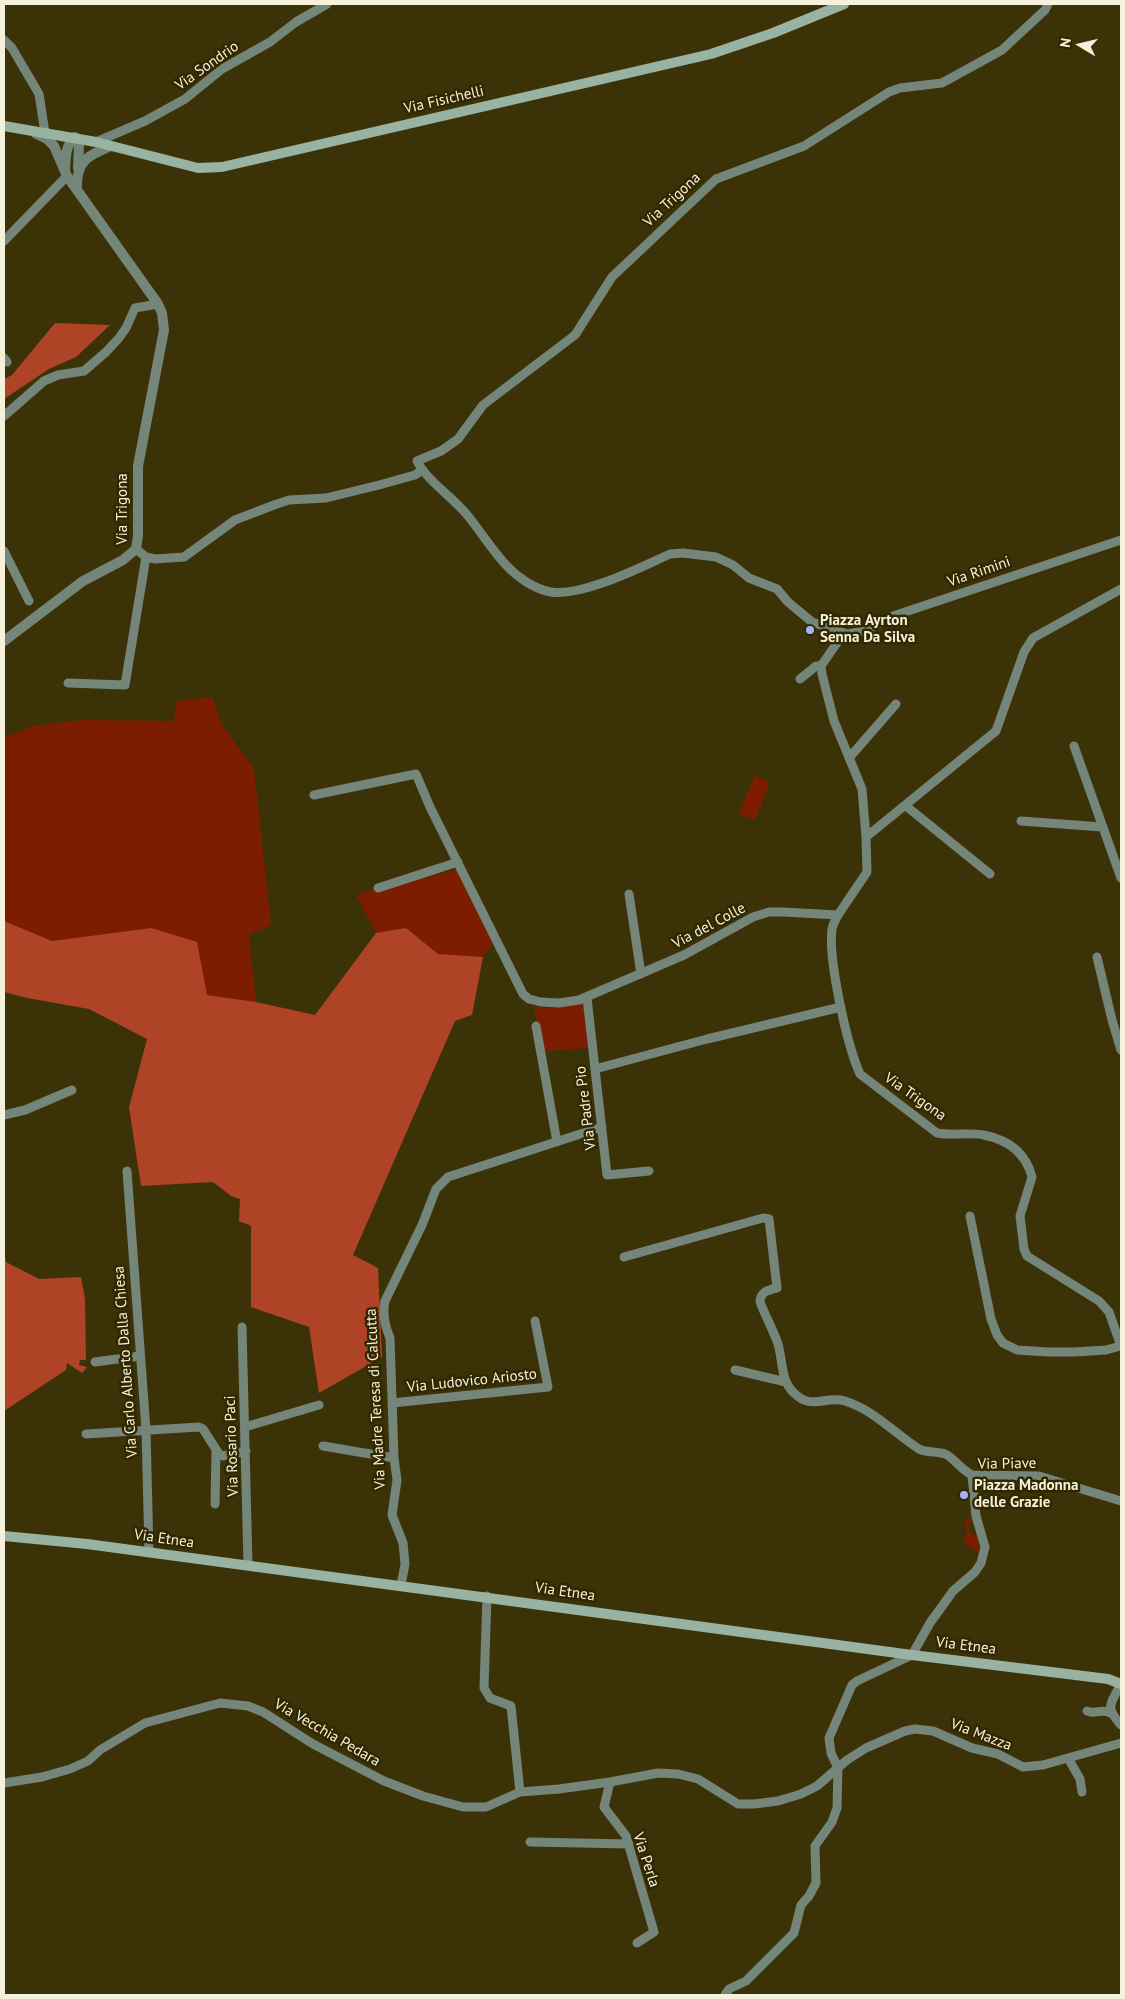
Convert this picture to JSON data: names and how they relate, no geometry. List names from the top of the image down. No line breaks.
{"streets":{"main road":["Via Fisichelli","Via Etnea"],"street":["Via Sondrio","Via Trigona","Via Rimini","Via del Colle","Via Padre Pio","Via Carlo Alberto Dalla Chiesa","Via Ludovico Ariosto","Via Madre Teresa di Calcutta","Via Rosario Paci","Via Piave","Via Vecchia Pedara","Via Mazza","Via Perla"]},"crossings":[["Via Sondrio","Via Fisichelli"],["Via Fisichelli","Via Trigona"],["Via Trigona","Via del Colle"],["Via del Colle","Via Padre Pio"],["Via Padre Pio","Via Madre Teresa di Calcutta"],["Via Carlo Alberto Dalla Chiesa","Via Etnea"],["Via Ludovico Ariosto","Via Madre Teresa di Calcutta"],["Via Madre Teresa di Calcutta","Via Etnea"],["Via Rosario Paci","Via Etnea"],["Via Piave","Via Etnea"],["Via Vecchia Pedara","Via Mazza"],["Via Vecchia Pedara","Via Perla"]],"places":["Piazza Ayrton Senna Da Silva","Piazza Madonna delle Grazie"],"north":"left"}
